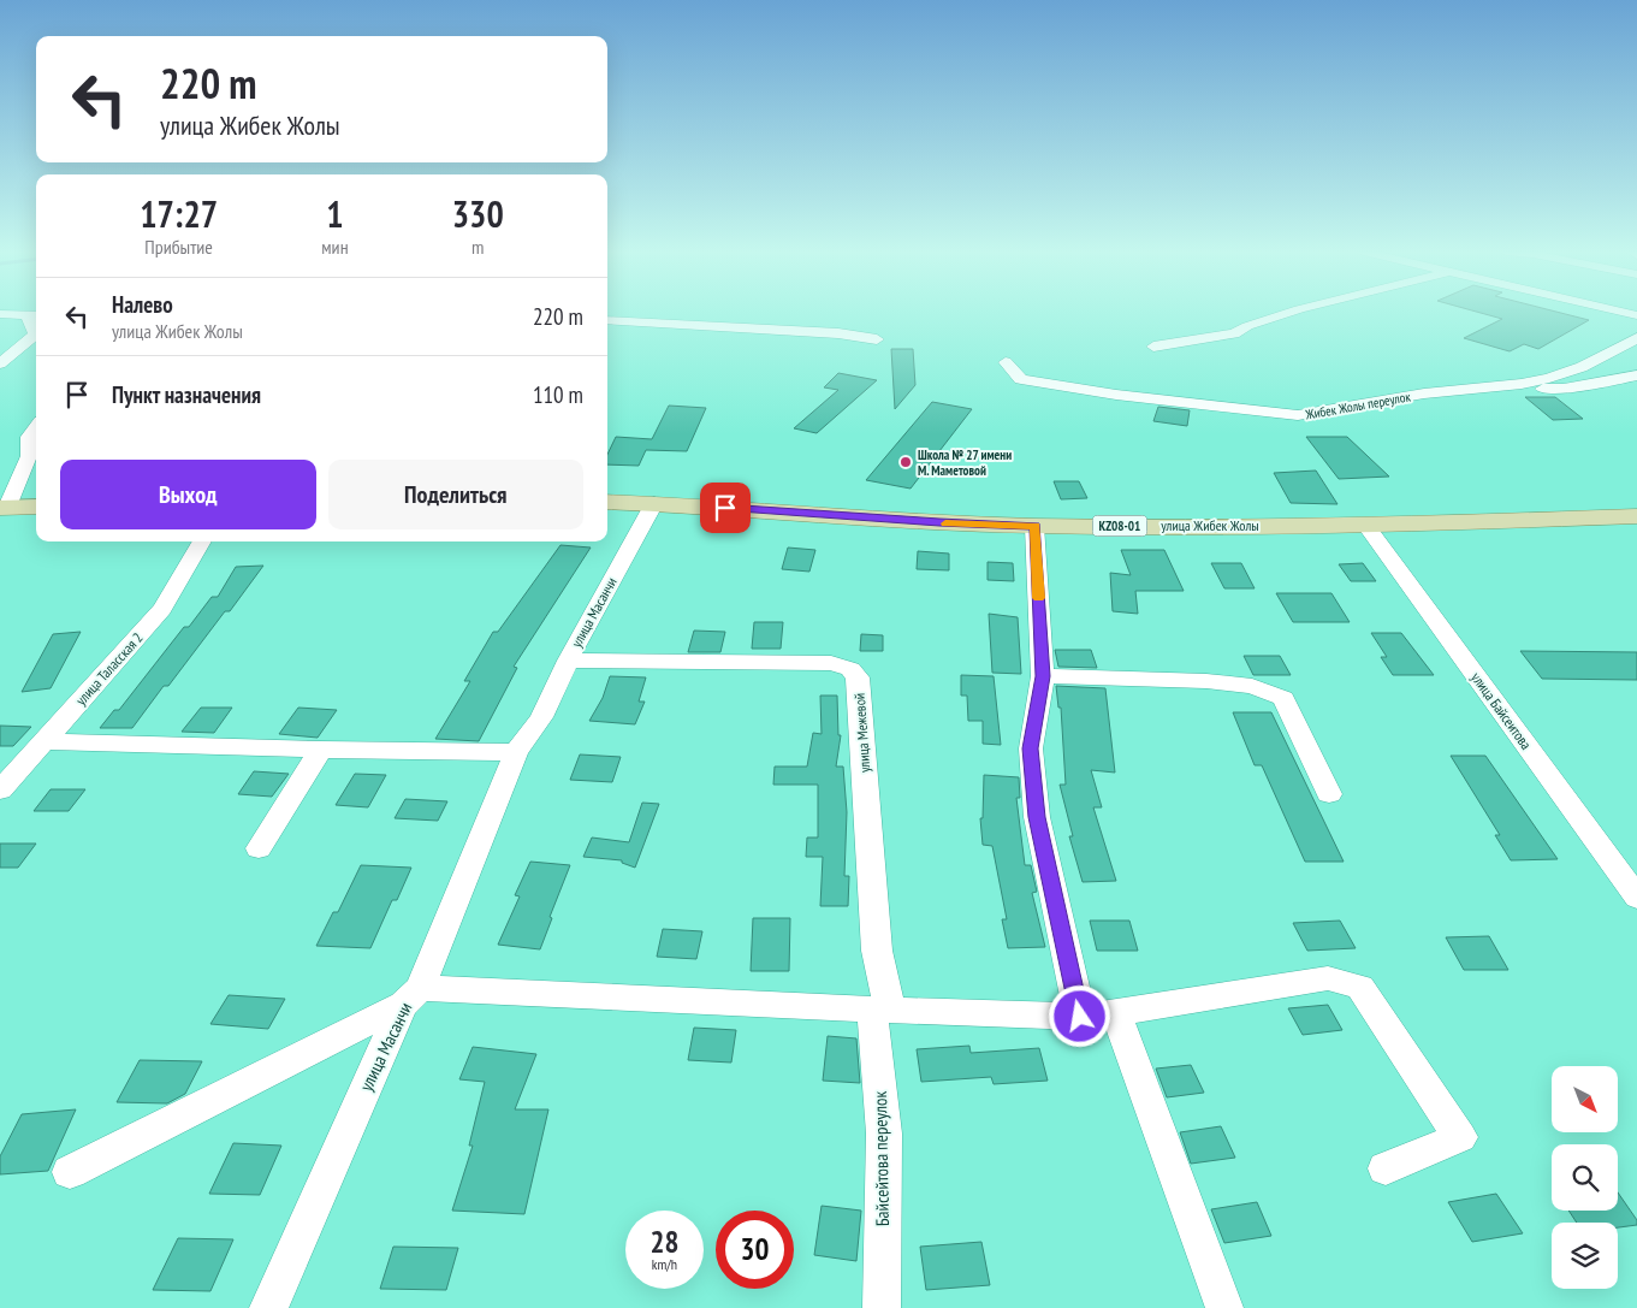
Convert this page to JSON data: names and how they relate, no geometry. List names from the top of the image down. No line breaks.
{"streets":{"main road":["KZ08-01","улица Жибек Жолы"],"street":["Жибек Жолы переулок","улица Масанчи","улица Таласская 2","улица Байсеитова","улица Межевой","Байсейтова переулок"]},"crossings":[["улица Жибек Жолы","улица Масанчи"],["улица Жибек Жолы","улица Байсеитова"],["улица Масанчи","улица Межевой"],["улица Межевой","Байсейтова переулок"]],"places":["Школа № 27 имени М. Маметовой"],"north":"bottom right","page":{"turn":["220 m","улица Жибек Жолы"],"eta":["17:27","Прибытие","1","мин","330","m"],"list":[{"name":"Налево","note":"улица Жибек Жолы","value":"220 m"},{"name":"Пункт назначения","value":"110 m"}],"buttons":["Выход","Поделиться"],"speed":"28 km/h","limit":"30"}}
